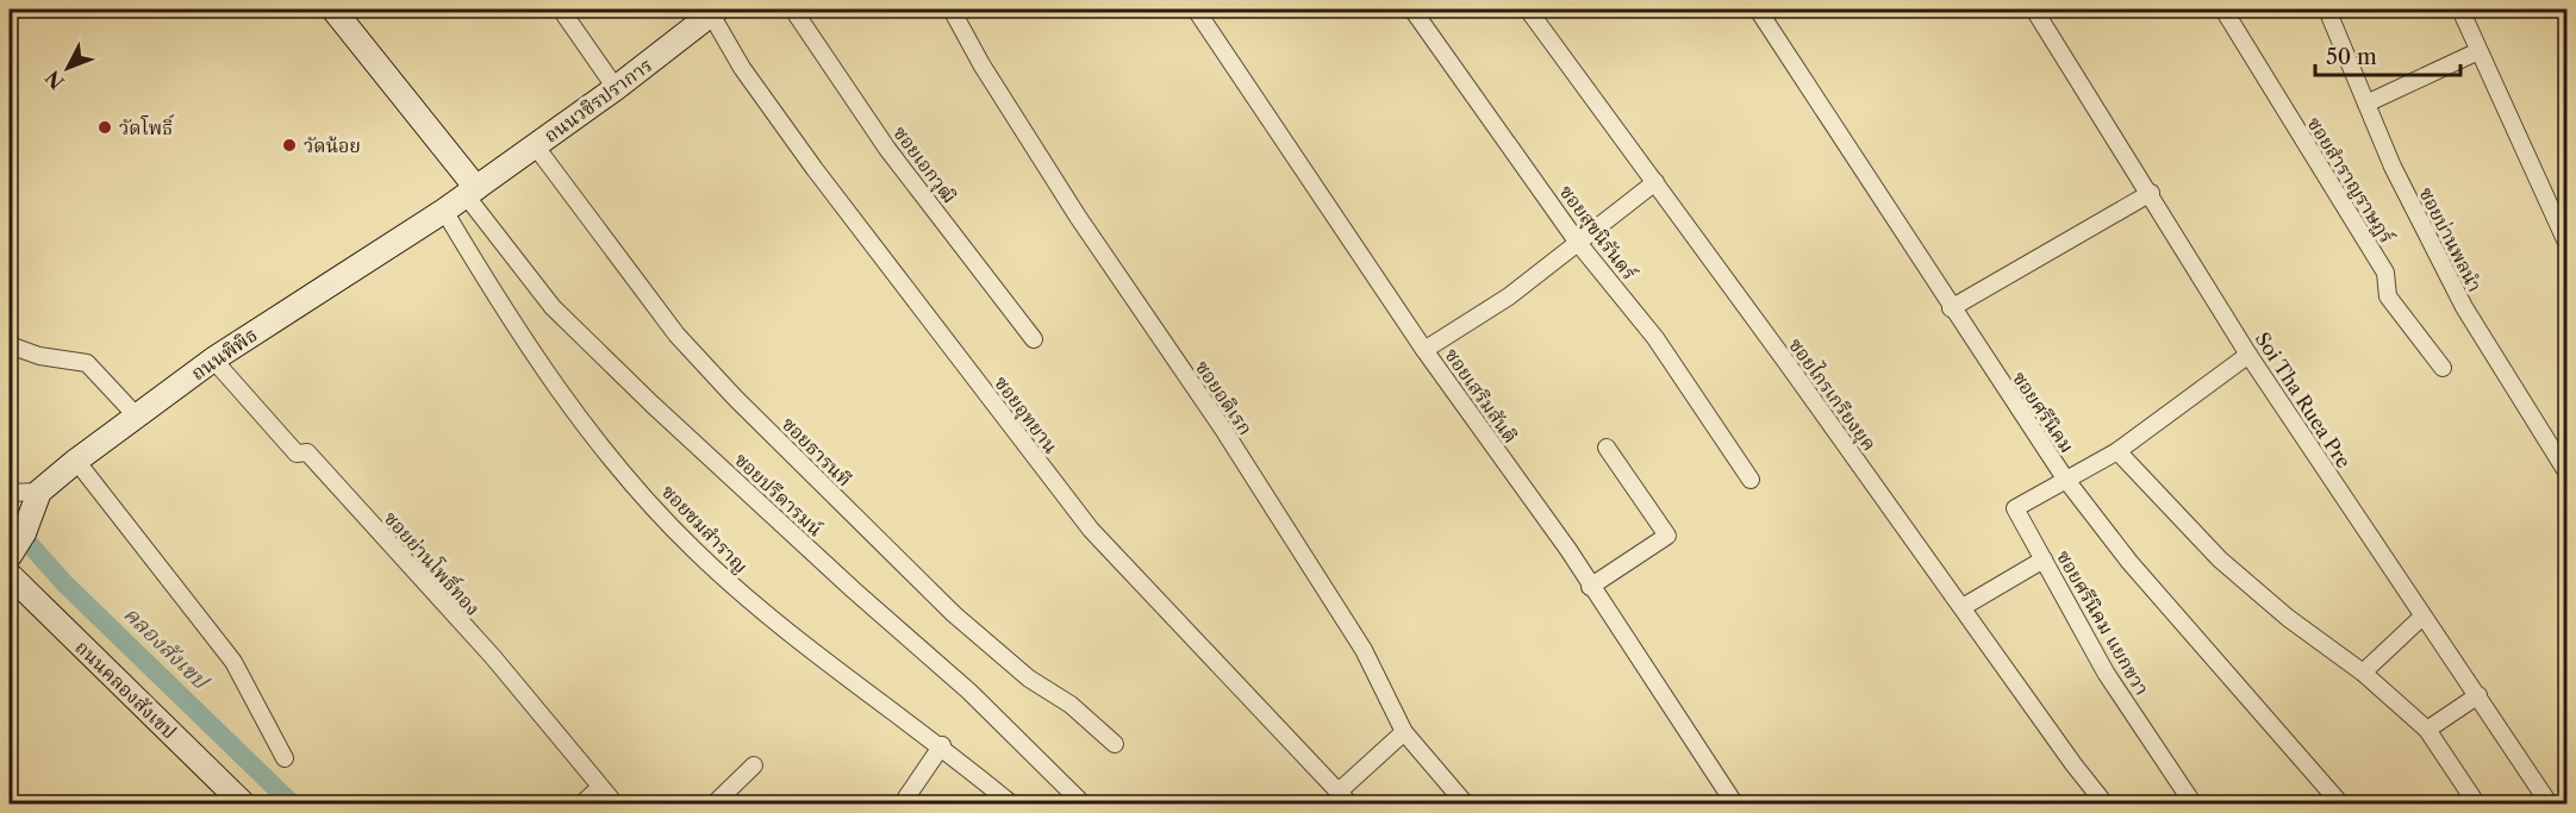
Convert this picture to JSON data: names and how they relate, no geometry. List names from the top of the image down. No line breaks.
{"streets":{"street":["ถนนวชิรปราการ","ซอยเอกวุฒิ","ซอยสำราญราษฎร์","ซอยสุขนิรันดร์","ซอยบ่านพลนำ","ถนนพิพิธ","ซอยไกรเกรียงยุค","ซอยเสริมสันติ","ซอยอดิเรก","Soi Tha Ruea Pre","ซอยศรีนิคม","ซอยอุทยาน","ซอยธารนที","ซอยปรีดารมน์","ซอยชมสำราญ","ซอยย่านโพธิ์ทอง","ซอยศรีนิคม แยกขวา","ถนนคลองสังเขป"]},"crossings":[["ถนนวชิรปราการ","ถนนพิพิธ"],["ถนนวชิรปราการ","ซอยอุทยาน"],["ถนนวชิรปราการ","ซอยธารนที"],["ถนนวชิรปราการ","ซอยปรีดารมน์"],["ถนนพิพิธ","ซอยปรีดารมน์"],["ถนนพิพิธ","ซอยชมสำราญ"],["ถนนพิพิธ","ซอยย่านโพธิ์ทอง"],["ซอยศรีนิคม","ซอยศรีนิคม แยกขวา"]],"water":["คลองสังเขป"],"places":["วัดโพธิ์","วัดน้อย"],"scale_bar":"50 m","north":"bottom left"}
